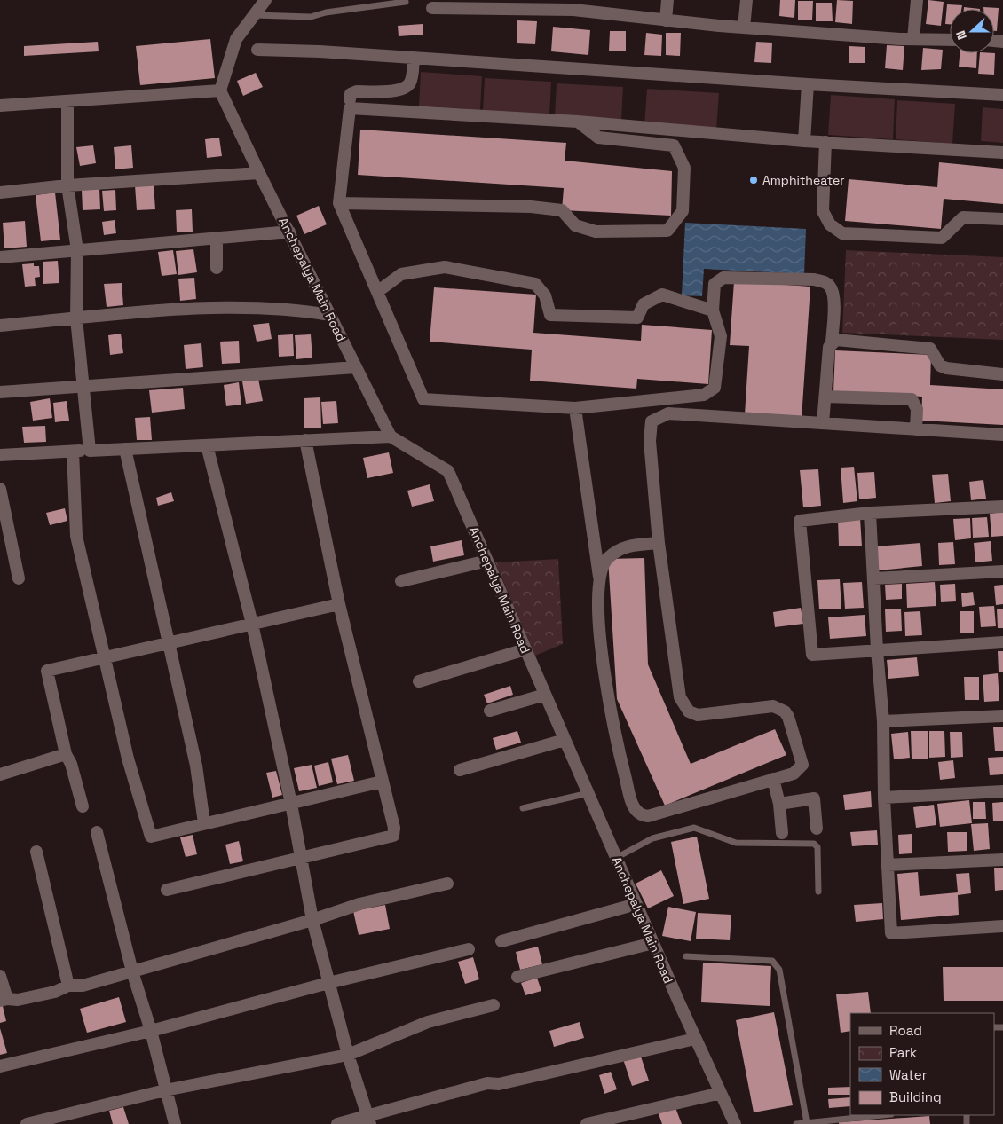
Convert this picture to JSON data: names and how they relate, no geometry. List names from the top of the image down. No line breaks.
{"streets":{"street":["Anchepalya Main Road"]},"places":["Amphitheater"],"legend":["Road","Park","Water","Building"],"north":"left"}
